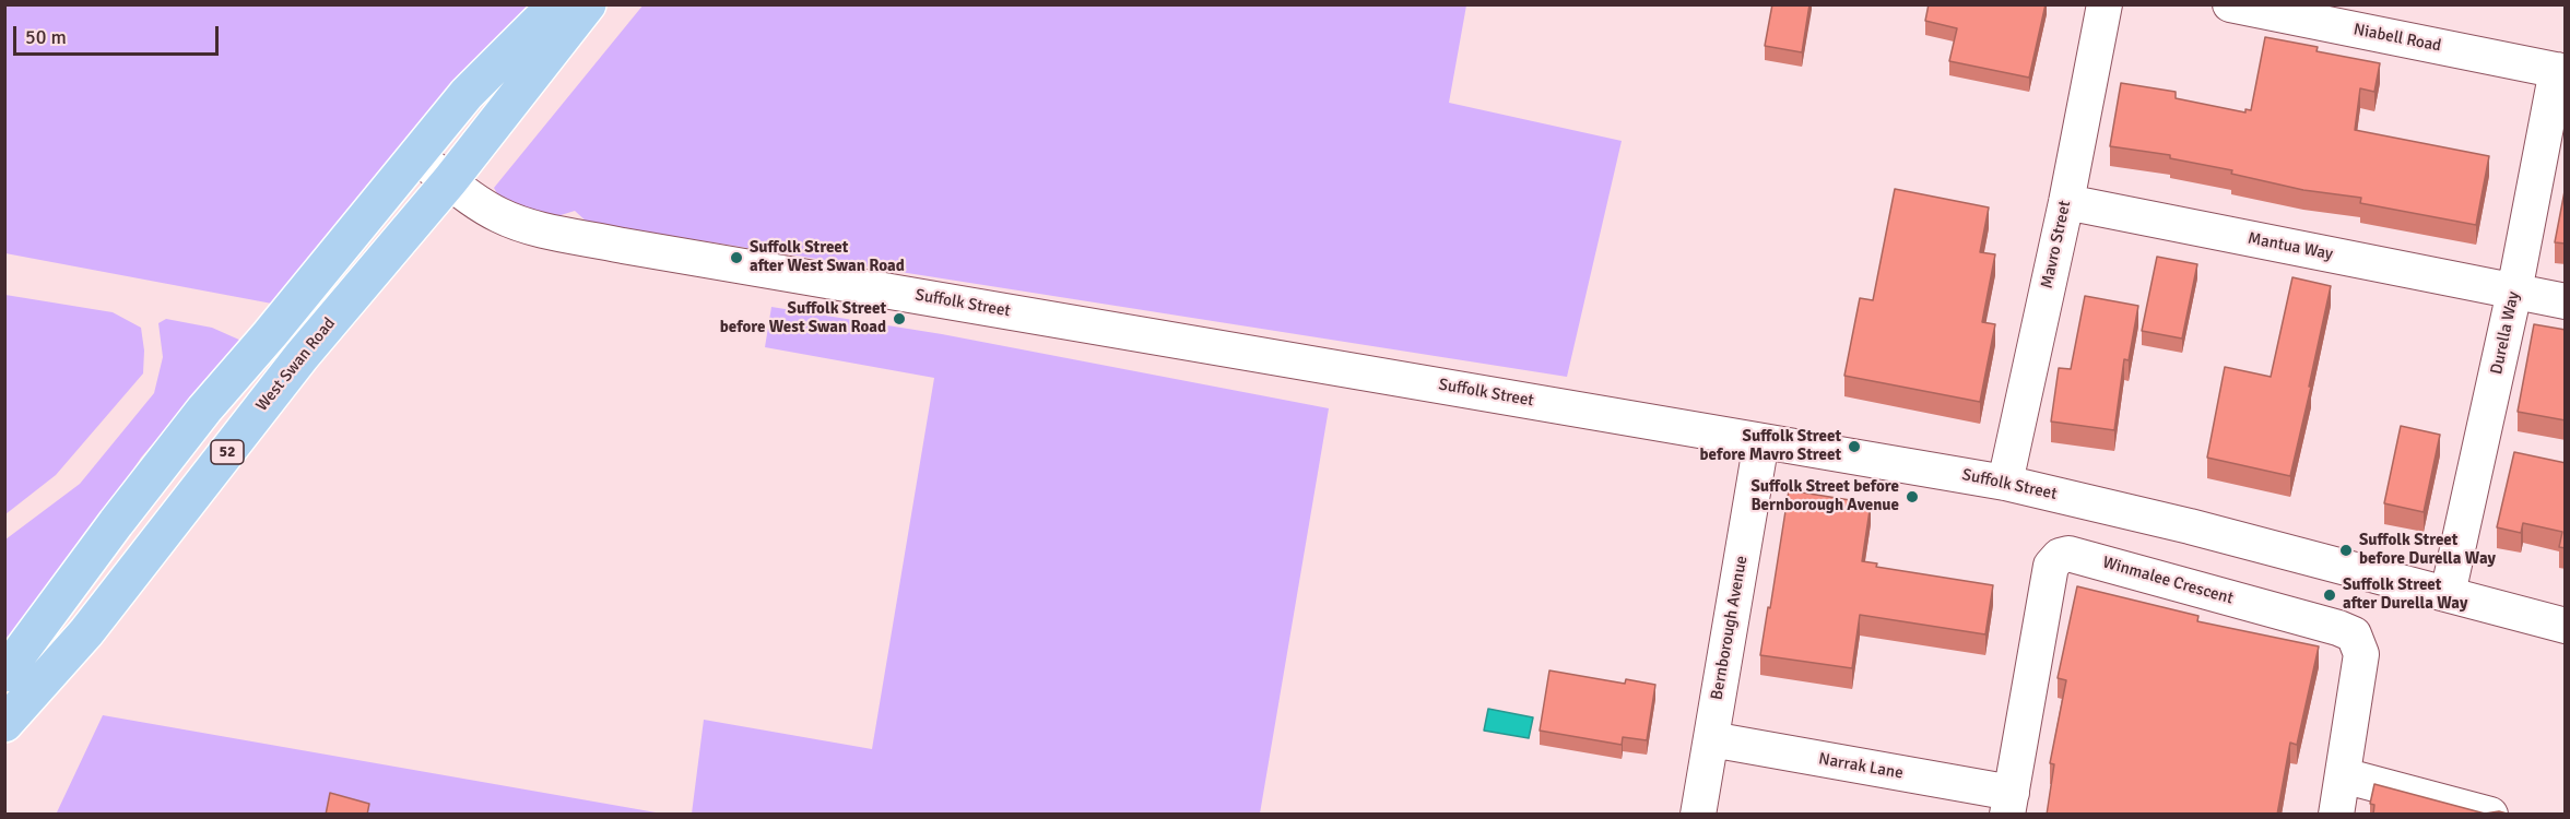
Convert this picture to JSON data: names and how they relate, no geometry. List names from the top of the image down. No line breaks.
{"streets":{"main road":["West Swan Road","52"],"street":["Niabell Road","Mavro Street","Mantua Way","Suffolk Street","Durella Way","Winmalee Crescent","Bernborough Avenue","Narrak Lane"]},"crossings":[["Niabell Road","Durella Way"],["Mavro Street","Mantua Way"],["Mavro Street","Suffolk Street"],["Mantua Way","Durella Way"],["Suffolk Street","Durella Way"],["Suffolk Street","West Swan Road"],["Suffolk Street","52"],["Suffolk Street","Bernborough Avenue"],["Winmalee Crescent","Narrak Lane"],["Bernborough Avenue","Narrak Lane"]],"places":["Suffolk Street after West Swan Road","Suffolk Street before West Swan Road","Suffolk Street before Mavro Street","Suffolk Street before Bernborough Avenue","Suffolk Street before Durella Way","Suffolk Street after Durella Way"],"scale_bar":"50 m"}
